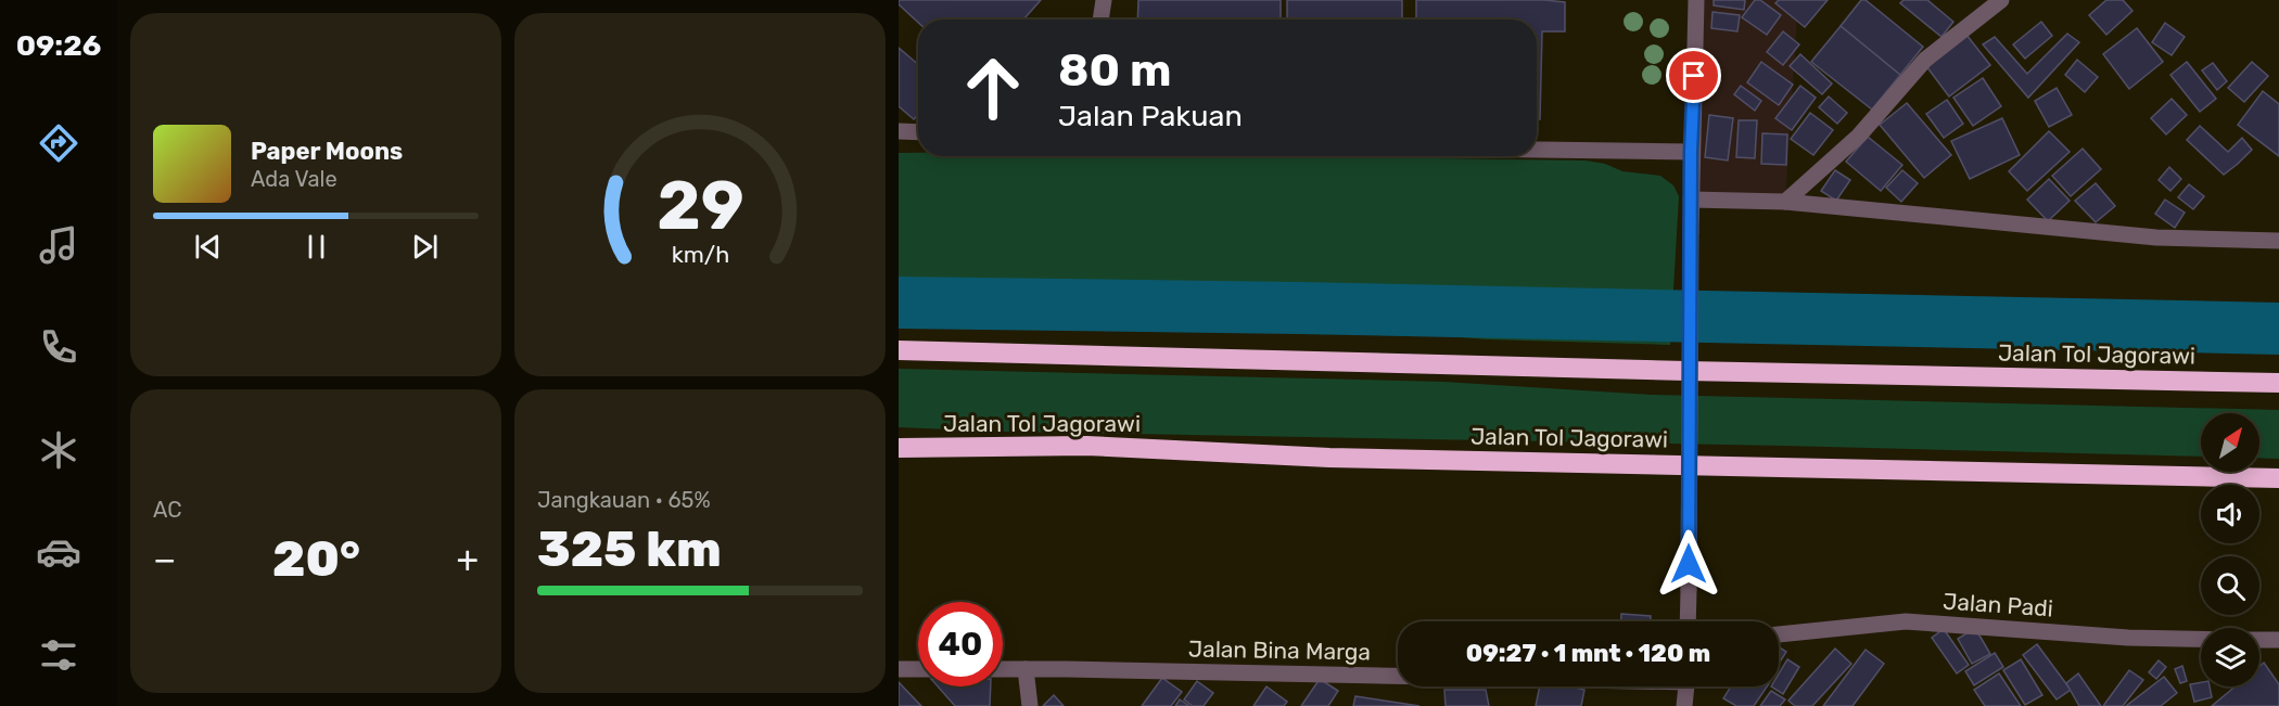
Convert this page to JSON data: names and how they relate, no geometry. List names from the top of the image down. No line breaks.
{"streets":{"highway":["Jalan Tol Jagorawi"],"street":["Jalan Padi","Jalan Bina Marga"]},"north":"top right","page":{"tabs":"09:26","turn":["80 m","Jalan Pakuan"],"song":["Paper Moons","Ada Vale"],"tile":["AC",["Jangkauan · 65%","325 km"]],"heat":["−","20°","+"],"limit":"40","trip":"09:27 · 1 mnt · 120 m","gauge":["29","km/h"]}}
